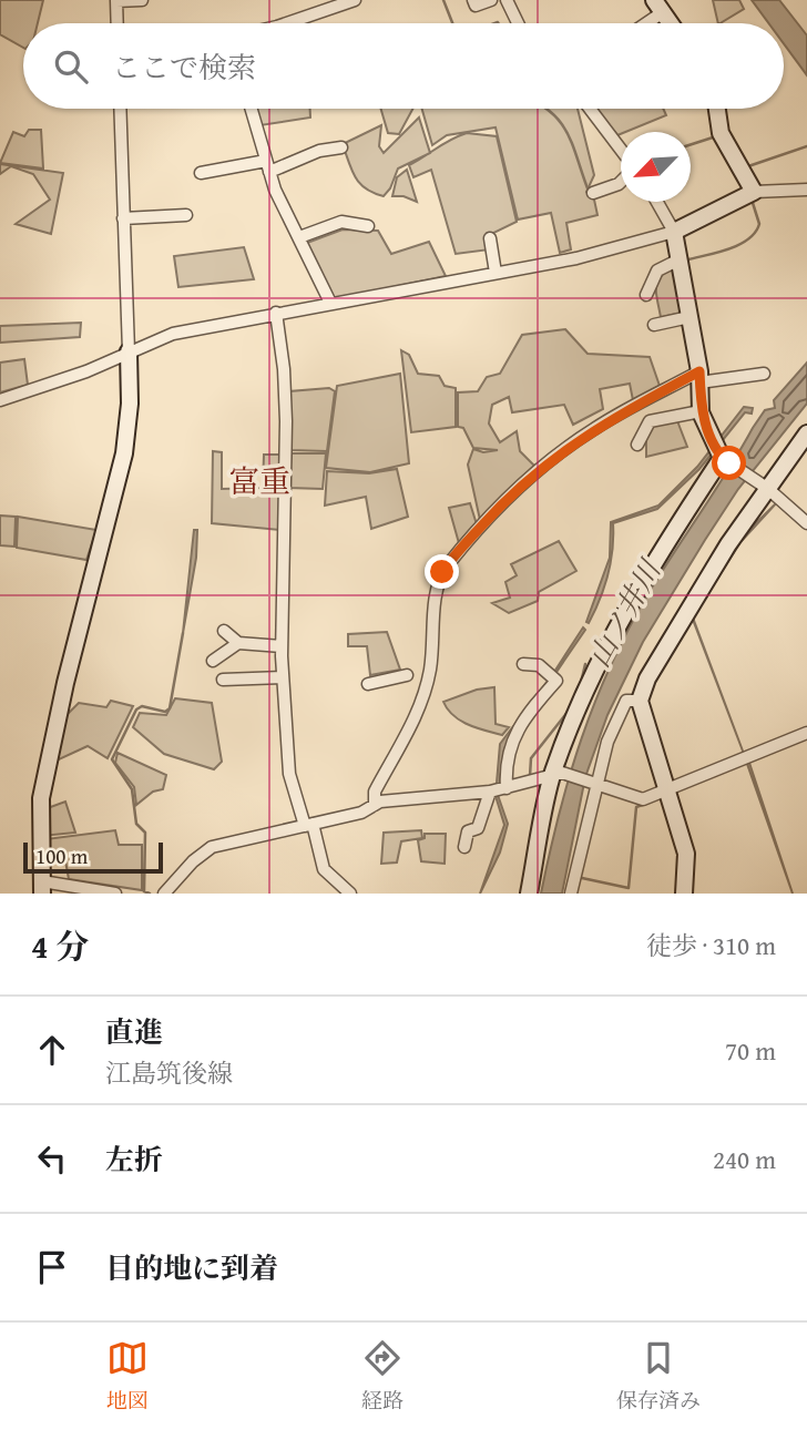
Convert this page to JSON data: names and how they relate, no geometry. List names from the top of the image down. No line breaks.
{"districts":["富重"],"water":["山ノ井川"],"scale_bar":"100 m","north":"bottom left","page":{"search":"ここで検索","scale":"100 m","heading":["4 分","徒歩 · 310 m"],"list":[["直進","江島筑後線","70 m"],["左折","240 m"],"目的地に到着"],"nav":["地図","経路","保存済み"]}}
